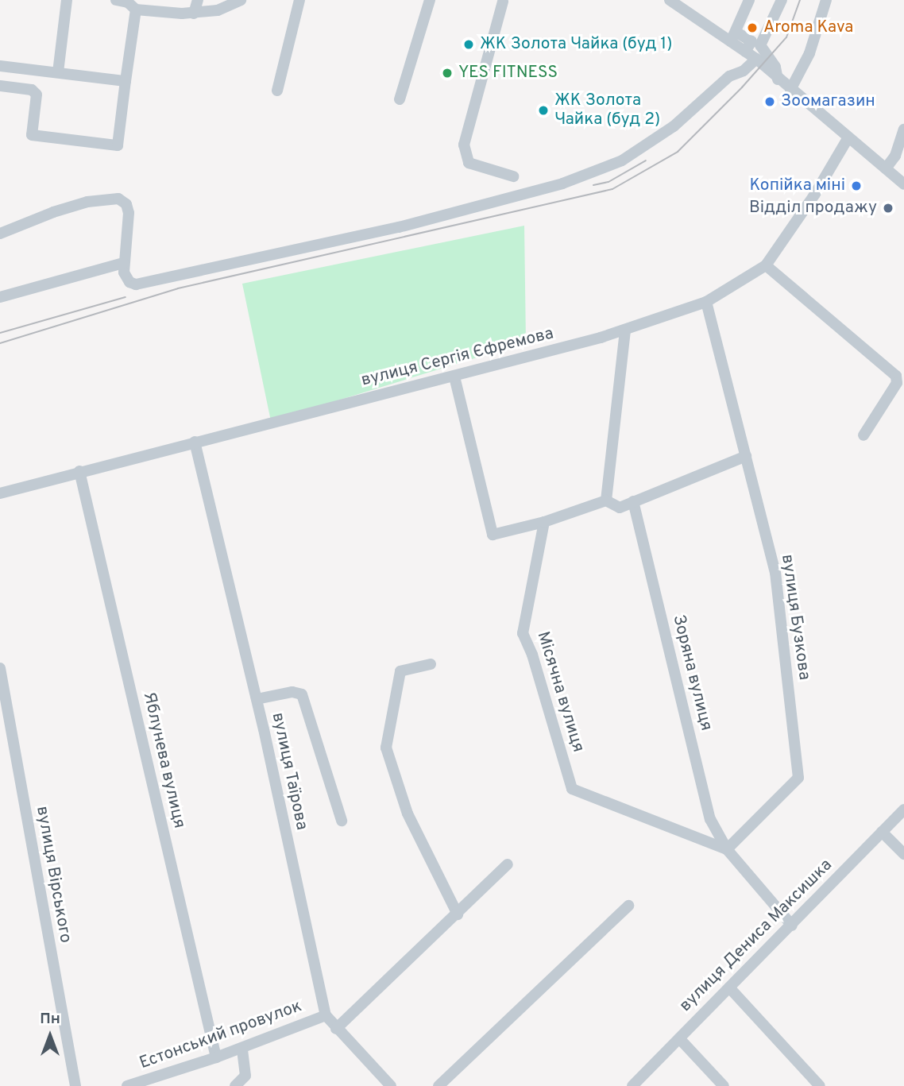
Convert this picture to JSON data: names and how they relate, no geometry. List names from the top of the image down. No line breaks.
{"streets":{"street":["вулиця Сергія Єфремова","вулиця Бузкова","Зоряна вулиця","Місячна вулиця","Яблунева вулиця","вулиця Таїрова","вулиця Вірського","вулиця Дениса Максишка","Естонський провулок"]},"crossings":[["вулиця Сергія Єфремова","вулиця Бузкова"],["вулиця Сергія Єфремова","Яблунева вулиця"],["вулиця Сергія Єфремова","вулиця Таїрова"],["вулиця Бузкова","Зоряна вулиця"],["вулиця Бузкова","Місячна вулиця"],["Зоряна вулиця","Місячна вулиця"],["Зоряна вулиця","вулиця Дениса Максишка"],["Яблунева вулиця","Естонський провулок"],["вулиця Таїрова","Естонський провулок"]],"places":["Aroma Kava","ЖК Золота Чайка (буд 1)","YES FITNESS","Зоомагазин","ЖК Золота Чайка (буд 2)","Копійка міні","Відділ продажу"],"north":"top"}
